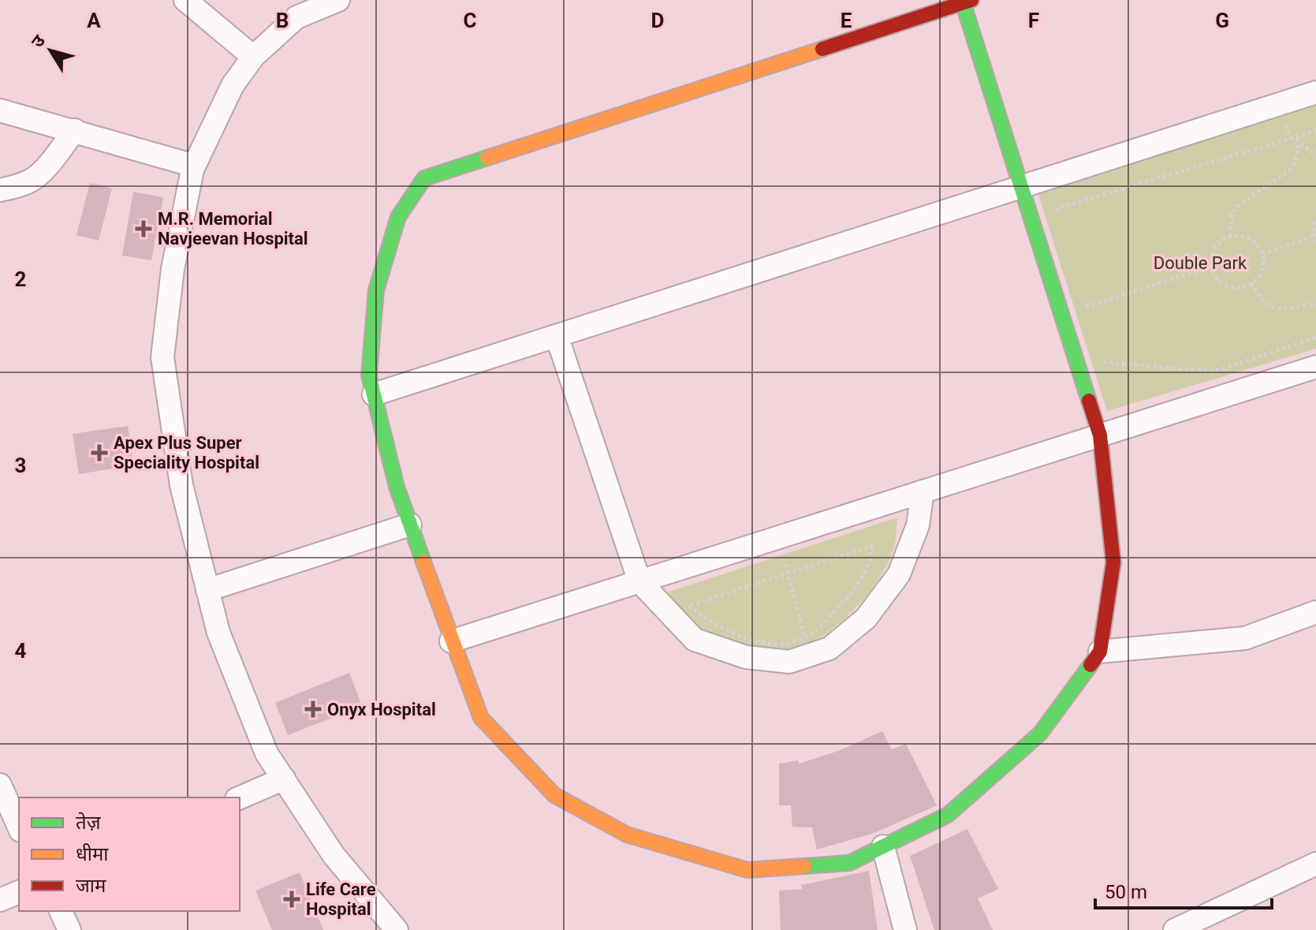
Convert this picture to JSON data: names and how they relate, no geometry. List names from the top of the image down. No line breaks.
{"parks":["Double Park"],"places":{"health":["M.R. Memorial Navjeevan Hospital","Apex Plus Super Speciality Hospital","Onyx Hospital","Life Care Hospital"]},"legend":["तेज़","धीमा","जाम"],"scale_bar":"50 m","north":"top left","grid":{"columns":["A","B","C","D","E","F","G"],"rows":["2","3","4"]}}
